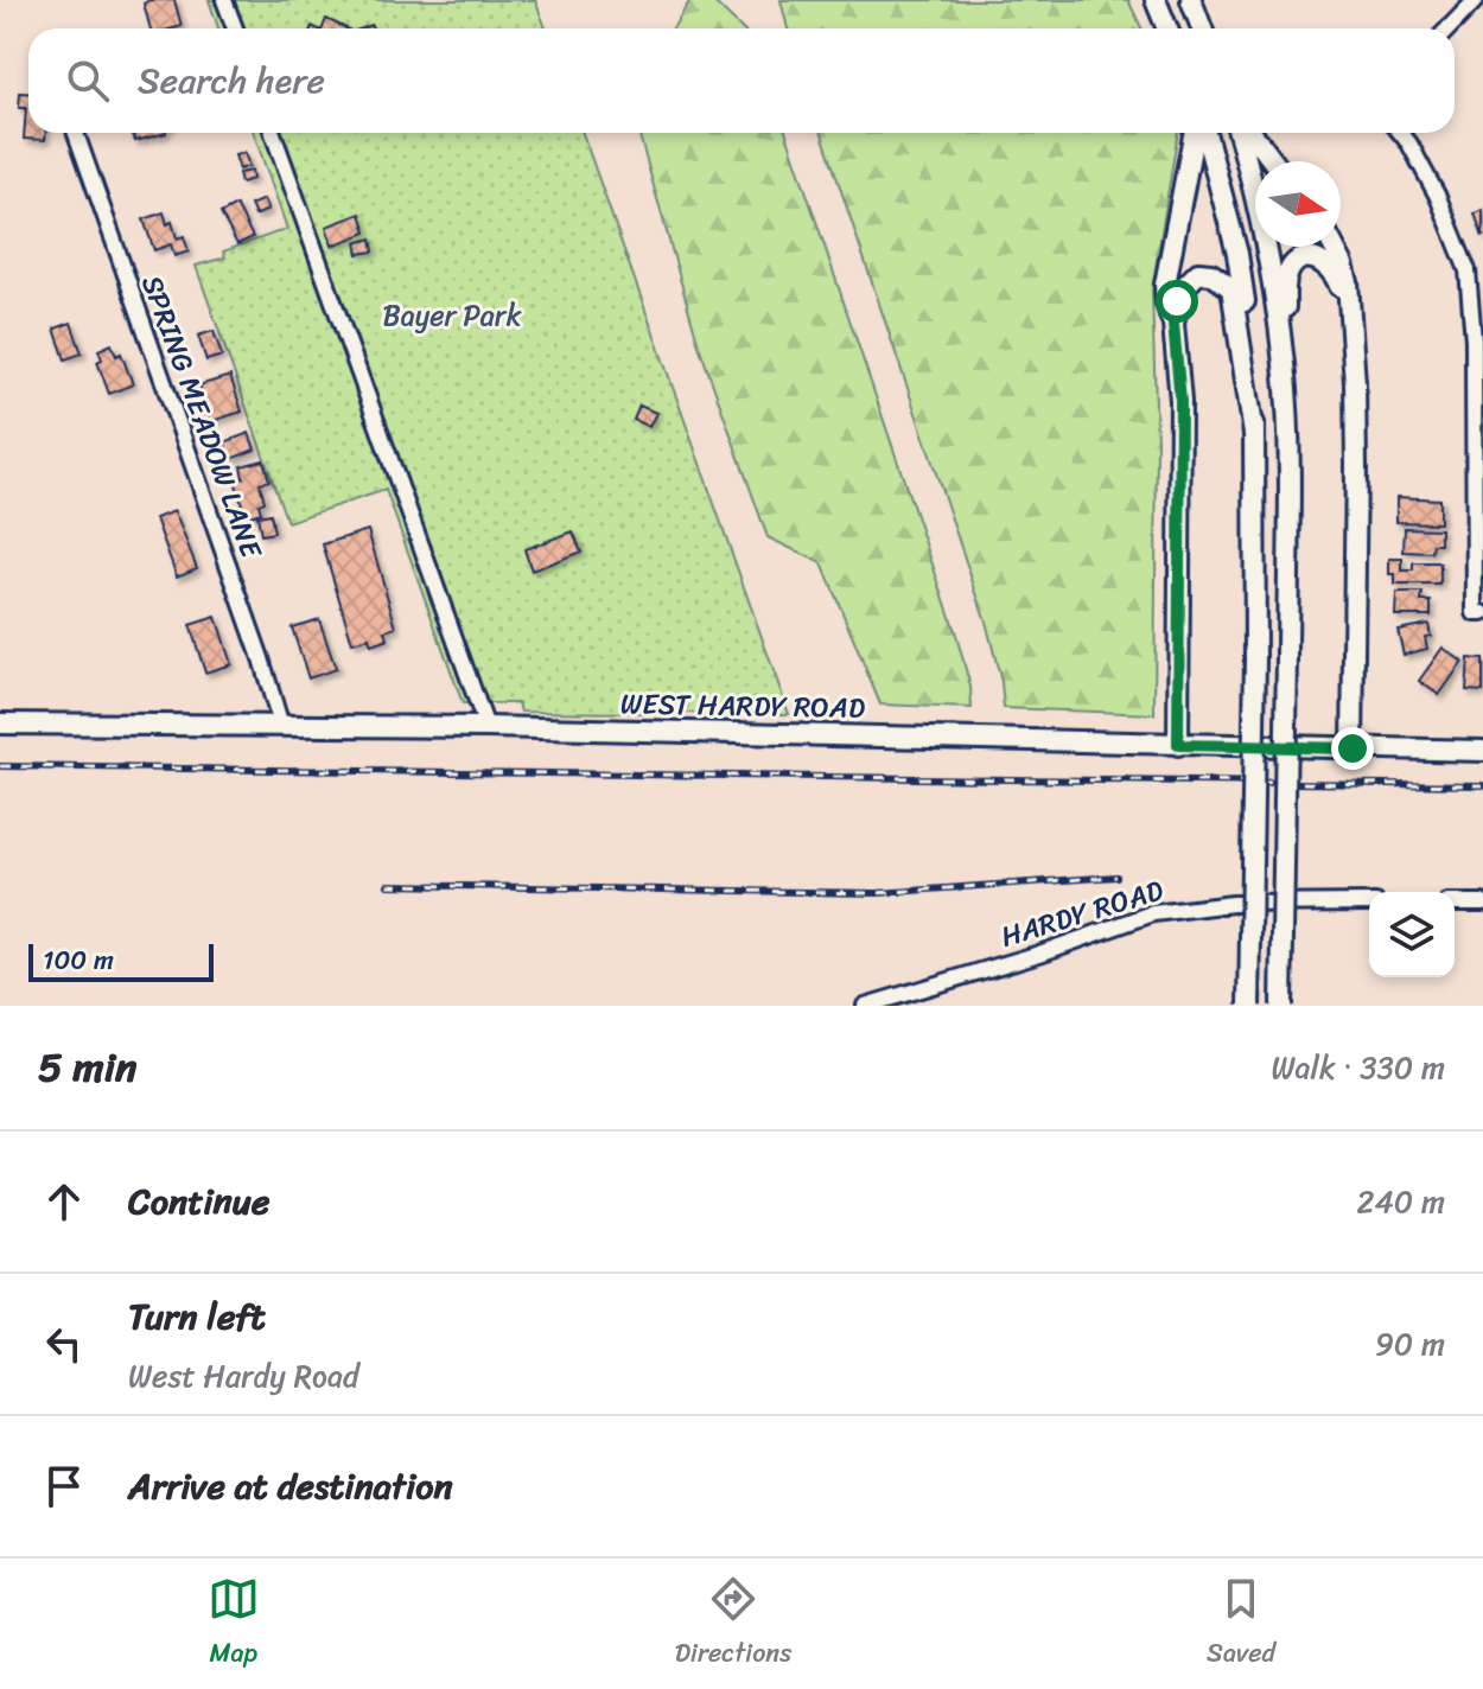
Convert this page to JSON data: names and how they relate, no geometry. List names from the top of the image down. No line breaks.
{"streets":{"main road":["WEST HARDY ROAD"],"street":["SPRING MEADOW LANE","HARDY ROAD"]},"crossings":[["SPRING MEADOW LANE","WEST HARDY ROAD"]],"parks":["Bayer Park"],"scale_bar":"100 m","north":"right","page":{"search":"Search here","scale":"100 m","heading":["5 min","Walk · 330 m"],"list":[["Continue","240 m"],["Turn left","West Hardy Road","90 m"],"Arrive at destination"],"nav":["Map","Directions","Saved"]}}
